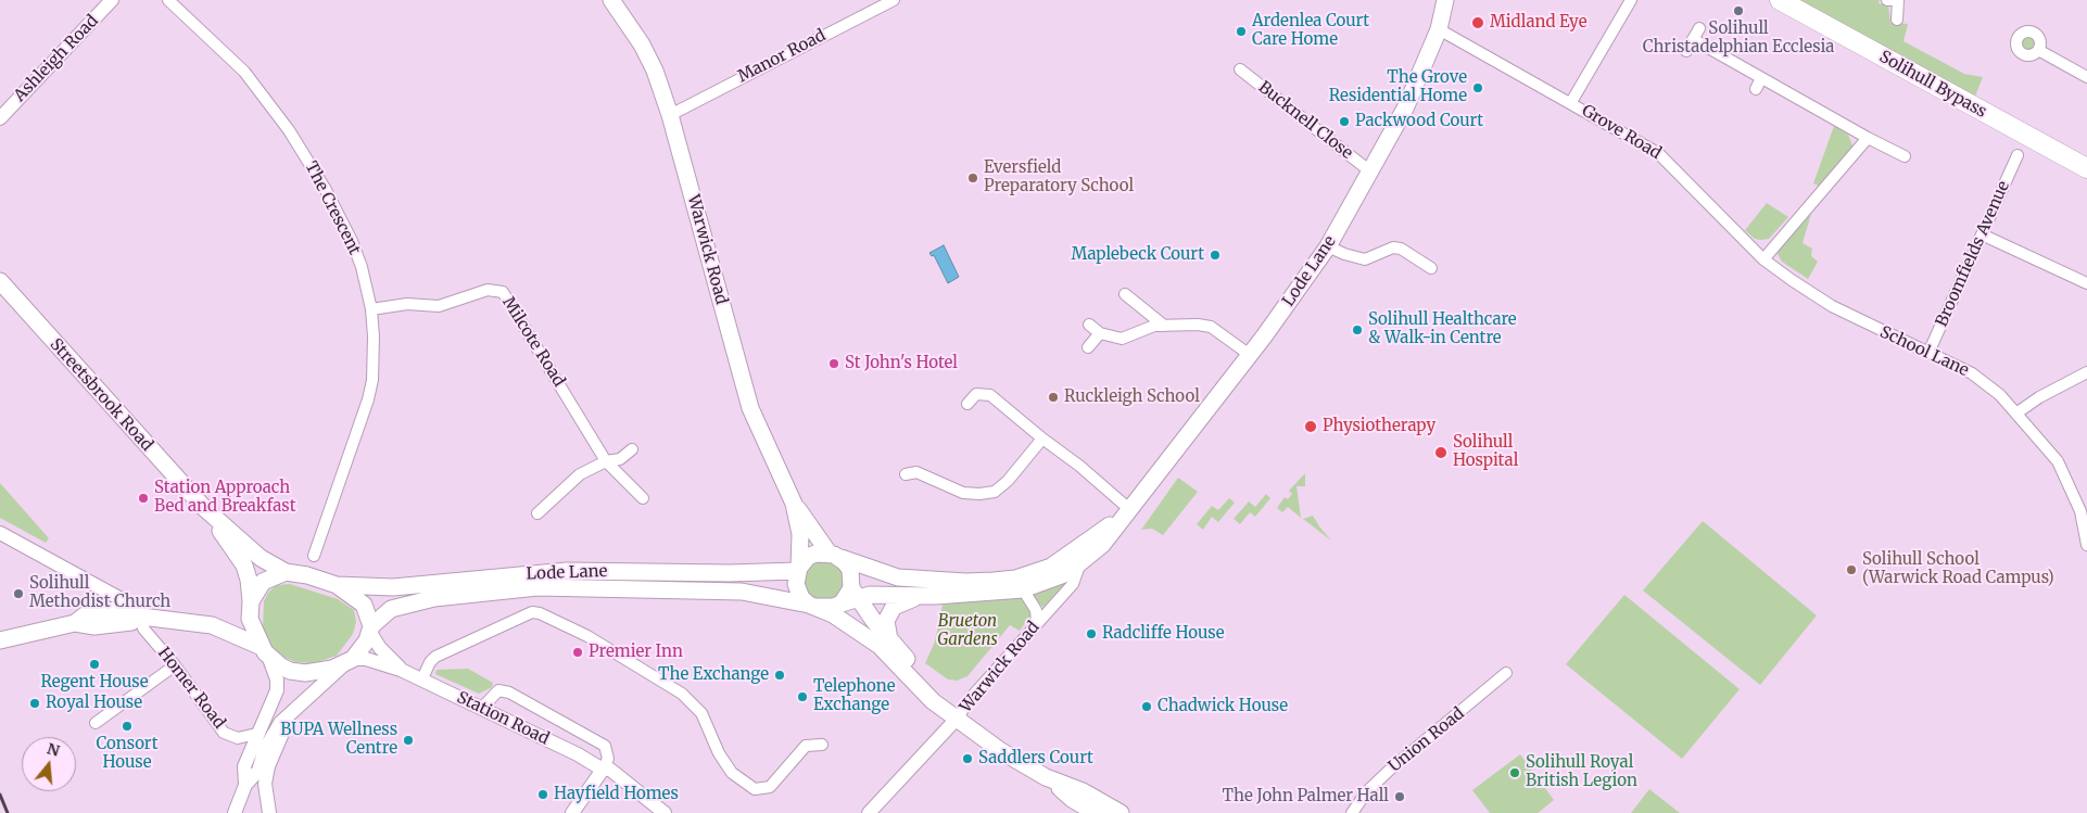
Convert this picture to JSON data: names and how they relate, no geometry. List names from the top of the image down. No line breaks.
{"streets":{"highway":["Solihull Bypass"],"main road":["Warwick Road","Lode Lane","Streetsbrook Road"],"street":["Manor Road","Ashleigh Road","Bucknell Close","Grove Road","The Crescent","Broomfields Avenue","Milcote Road","School Lane","Homer Road","Station Road","Union Road"]},"crossings":[["Manor Road","Warwick Road"],["Bucknell Close","Lode Lane"],["Grove Road","Lode Lane"],["Grove Road","School Lane"],["The Crescent","Milcote Road"],["Warwick Road","Lode Lane"],["Broomfields Avenue","School Lane"],["Lode Lane","Streetsbrook Road"],["Lode Lane","Station Road"],["Streetsbrook Road","Station Road"]],"parks":["Brueton Gardens"],"places":["Solihull Christadelphian Ecclesia","Midland Eye","Ardenlea Court Care Home","The Grove Residential Home","Packwood Court","Eversfield Preparatory School","Maplebeck Court","Solihull Healthcare & Walk-in Centre","St John's Hotel","Ruckleigh School","Physiotherapy","Solihull Hospital","Station Approach Bed and Breakfast","Solihull School (Warwick Road Campus)","Solihull Methodist Church","Radcliffe House","Premier Inn","Regent House","The Exchange","Telephone Exchange","Royal House","Chadwick House","Consort House","BUPA Wellness Centre","Saddlers Court","Solihull Royal British Legion","Hayfield Homes","The John Palmer Hall"],"north":"top"}
